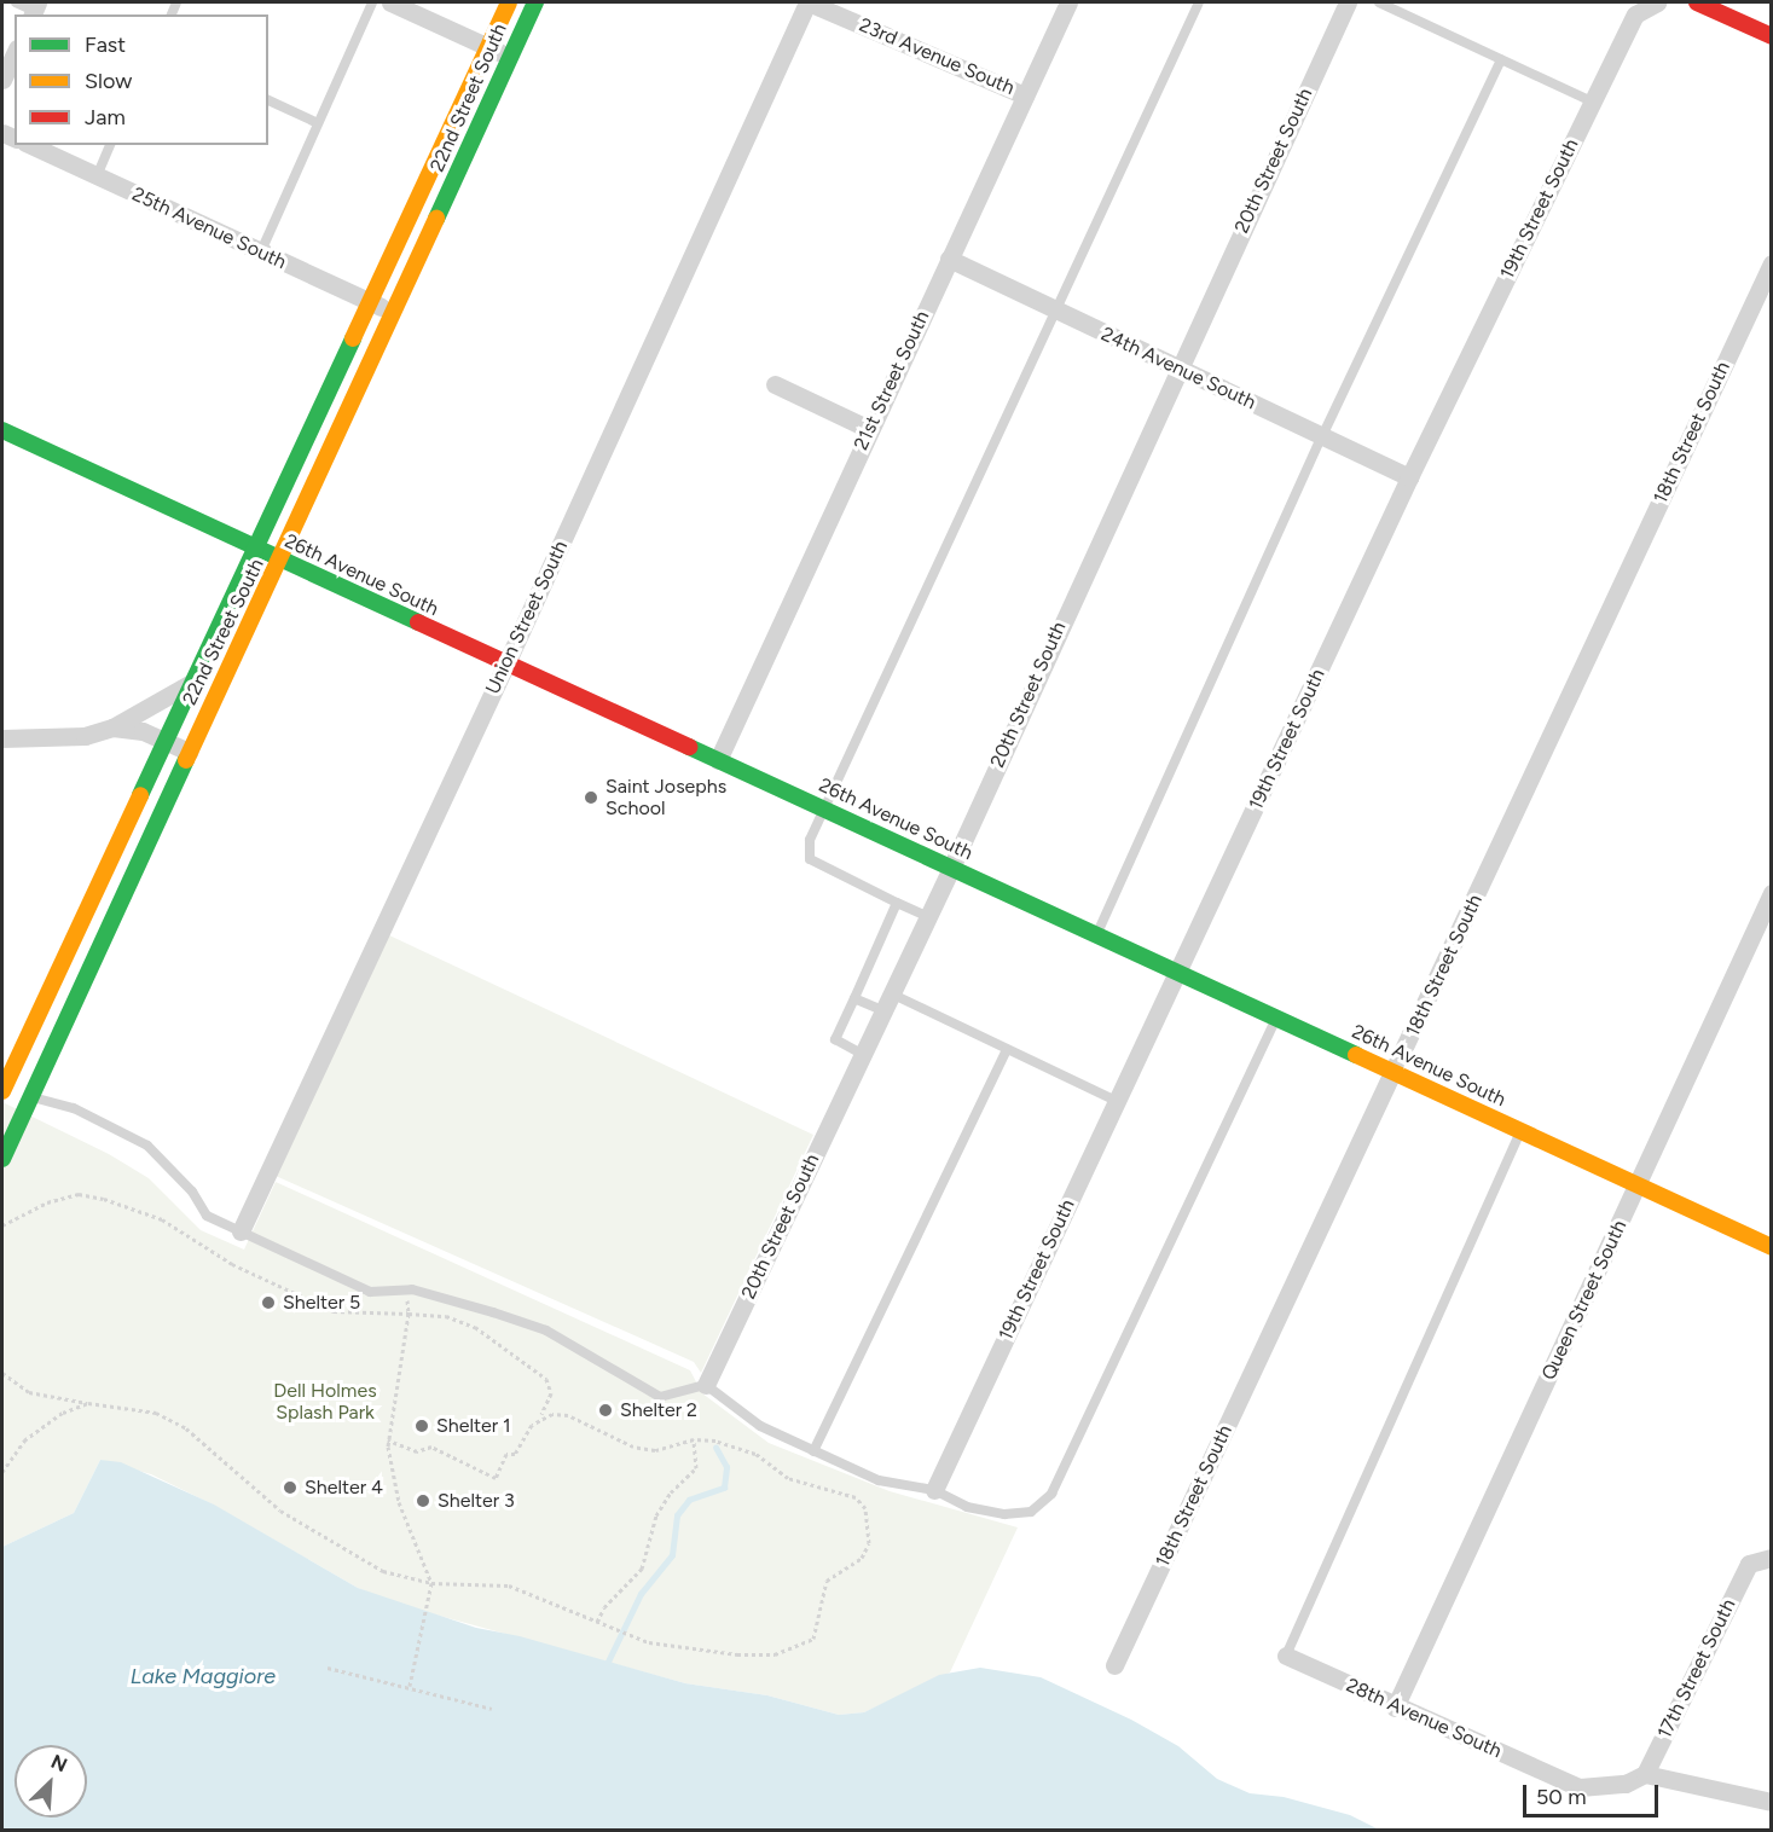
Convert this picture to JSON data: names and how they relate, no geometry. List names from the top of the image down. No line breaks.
{"streets":{"street":["23rd Avenue South","22nd Street South","20th Street South","19th Street South","25th Avenue South","24th Avenue South","21st Street South","18th Street South","26th Avenue South","Union Street South","Queen Street South","17th Street South","28th Avenue South"]},"crossings":[["23rd Avenue South","21st Street South"],["23rd Avenue South","Union Street South"],["22nd Street South","25th Avenue South"],["22nd Street South","26th Avenue South"],["20th Street South","24th Avenue South"],["20th Street South","26th Avenue South"],["19th Street South","24th Avenue South"],["19th Street South","26th Avenue South"],["24th Avenue South","21st Street South"],["21st Street South","26th Avenue South"],["18th Street South","26th Avenue South"],["26th Avenue South","Union Street South"],["26th Avenue South","Queen Street South"],["Queen Street South","28th Avenue South"],["17th Street South","28th Avenue South"]],"water":["Lake Maggiore"],"parks":["Dell Holmes Splash Park"],"places":["Saint Josephs School","Shelter 5","Shelter 2","Shelter 1","Shelter 4","Shelter 3"],"legend":["Fast","Slow","Jam"],"scale_bar":"50 m","north":"top right"}
